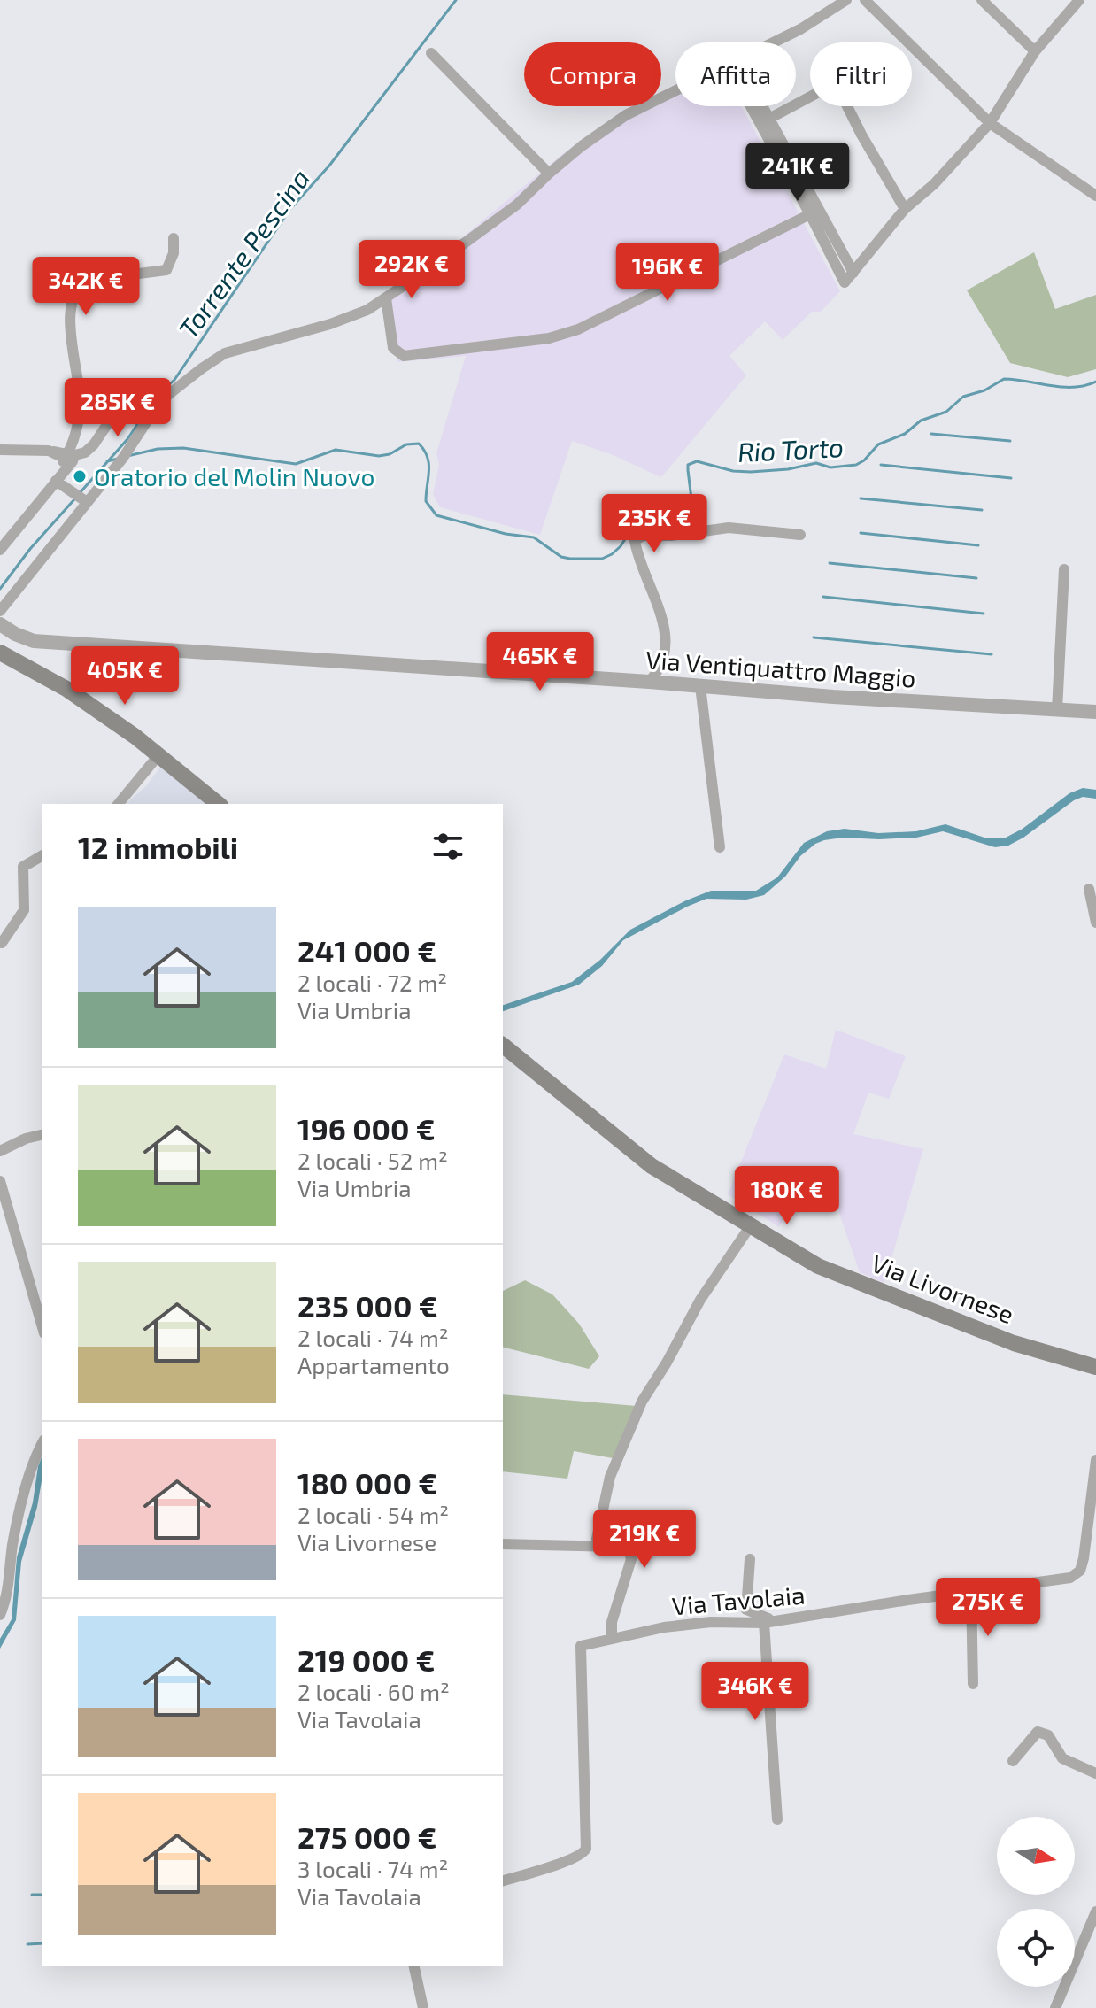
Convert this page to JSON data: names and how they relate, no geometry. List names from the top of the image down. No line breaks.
{"streets":{"main road":["Via Livornese"],"street":["Via Ventiquattro Maggio","Via Tavolaia"]},"water":["Torrente Pescina","Rio Torto"],"places":["Oratorio del Molin Nuovo"],"north":"right","page":{"chip":["Compra","Affitta","Filtri"],"price":["241K €","292K €","196K €","342K €","285K €","235K €","465K €","405K €","180K €","219K €","275K €","346K €"],"heading":"12 immobili","list":[{"name":"241 000 €","note":"2 locali · 72 m² · Via Umbria"},{"name":"196 000 €","note":"2 locali · 52 m² · Via Umbria"},{"name":"235 000 €","note":"2 locali · 74 m² · Appartamento"},{"name":"180 000 €","note":"2 locali · 54 m² · Via Livornese"},{"name":"219 000 €","note":"2 locali · 60 m² · Via Tavolaia"},{"name":"275 000 €","note":"3 locali · 74 m² · Via Tavolaia"}]}}
